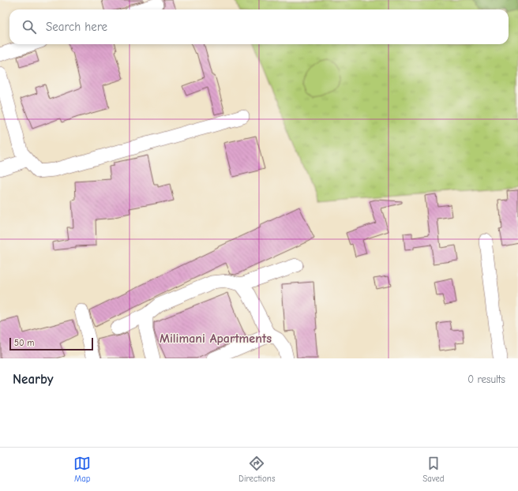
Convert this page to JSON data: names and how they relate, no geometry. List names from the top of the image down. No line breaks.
{"districts":["Milimani Apartments"],"scale_bar":"50 m","page":{"search":"Search here","scale":"50 m","heading":["Nearby","0 results"],"nav":["Map","Directions","Saved"]}}
